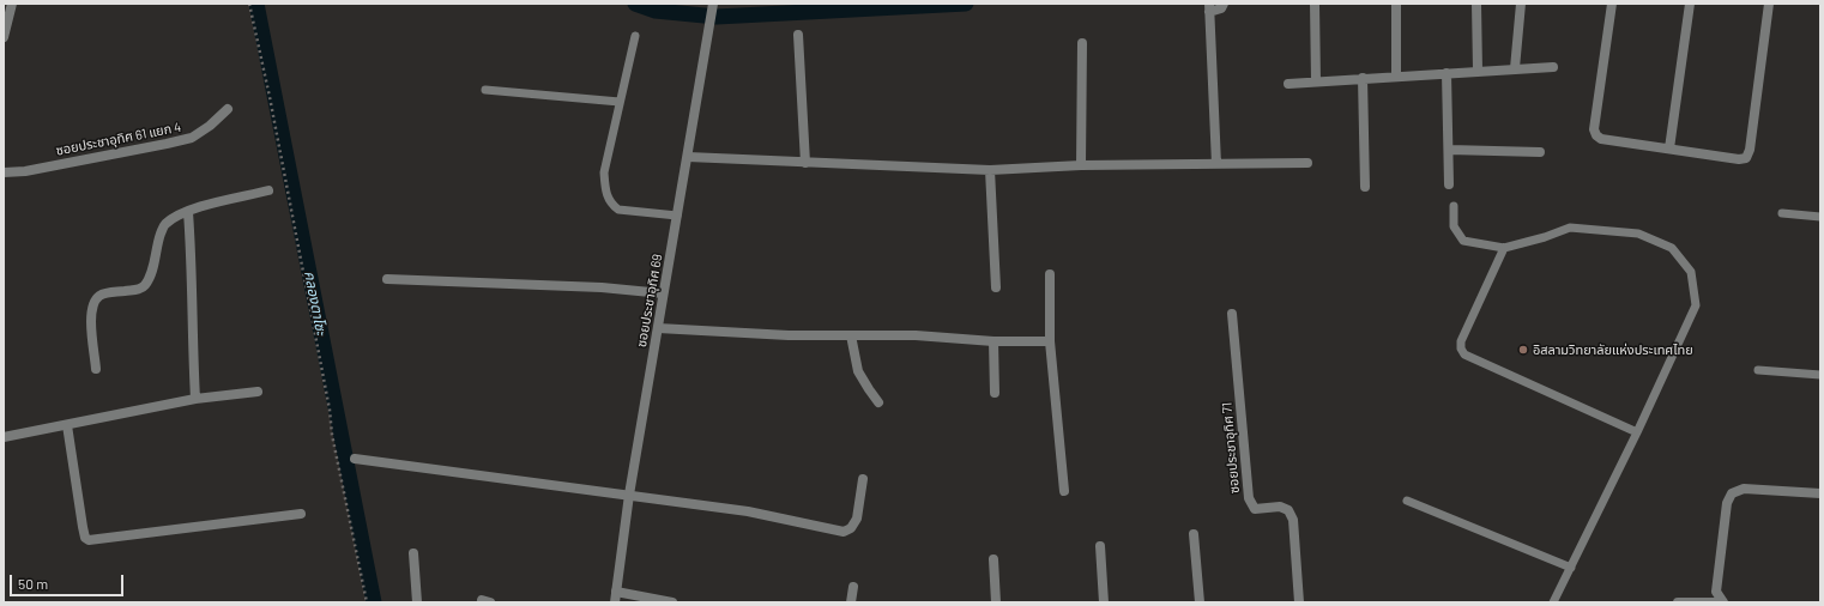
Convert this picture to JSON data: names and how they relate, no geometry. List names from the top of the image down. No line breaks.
{"streets":{"street":["ซอยประชาอุทิศ 61 แยก 4","ซอยประชาอุทิศ 69","ซอยประชาอุทิศ 71"]},"water":["คลองตาโซะ"],"places":["อิสลามวิทยาลัยแห่งประเทศไทย"],"scale_bar":"50 m"}
